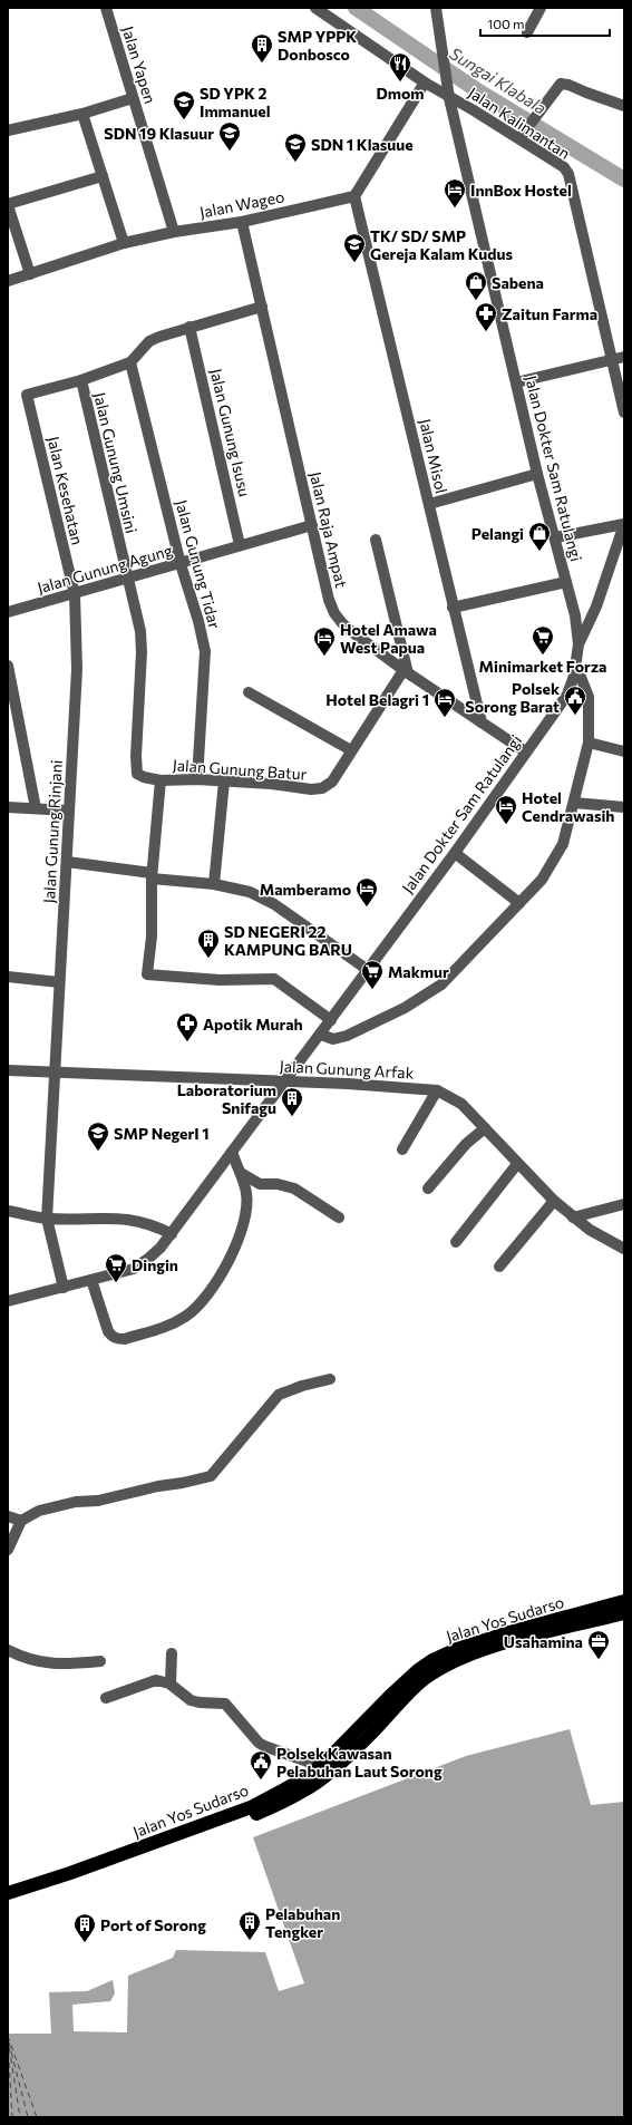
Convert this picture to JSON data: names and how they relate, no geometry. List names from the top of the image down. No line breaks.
{"streets":{"highway":["Jalan Yos Sudarso"],"street":["Jalan Yapen","Jalan Kalimantan","Jalan Wageo","Jalan Gunung Isusu","Jalan Misol","Jalan Gunung Umsini","Jalan Dokter Sam Ratulangi","Jalan Kesehatan","Jalan Raja Ampat","Jalan Gunung Tidar","Jalan Gunung Agung","Jalan Gunung Batur","Jalan Gunung Rinjani","Jalan Gunung Arfak"]},"crossings":[["Jalan Yapen","Jalan Wageo"],["Jalan Kalimantan","Jalan Dokter Sam Ratulangi"],["Jalan Wageo","Jalan Misol"],["Jalan Wageo","Jalan Raja Ampat"],["Jalan Gunung Isusu","Jalan Gunung Agung"],["Jalan Misol","Jalan Raja Ampat"],["Jalan Gunung Umsini","Jalan Kesehatan"],["Jalan Gunung Umsini","Jalan Gunung Agung"],["Jalan Gunung Umsini","Jalan Gunung Batur"],["Jalan Dokter Sam Ratulangi","Jalan Raja Ampat"],["Jalan Dokter Sam Ratulangi","Jalan Gunung Rinjani"],["Jalan Dokter Sam Ratulangi","Jalan Gunung Arfak"],["Jalan Kesehatan","Jalan Gunung Agung"],["Jalan Kesehatan","Jalan Gunung Rinjani"],["Jalan Raja Ampat","Jalan Gunung Agung"],["Jalan Raja Ampat","Jalan Gunung Batur"],["Jalan Gunung Tidar","Jalan Gunung Agung"],["Jalan Gunung Tidar","Jalan Gunung Batur"],["Jalan Gunung Agung","Jalan Gunung Rinjani"],["Jalan Gunung Rinjani","Jalan Gunung Arfak"]],"water":["Sungai Klabala"],"places":{"building":["SMP YPPK Donbosco","SD NEGERI 22 KAMPUNG BARU","Laboratorium Snifagu","Pelabuhan Tengker","Port of Sorong"],"restaurant":["Dmom"],"school or university":["SD YPK 2 Immanuel","SDN 19 Klasuur","SDN 1 Klasuue","TK/ SD/ SMP Gereja Kalam Kudus","SMP NegerI 1"],"hotel":["InnBox Hostel","Hotel Amawa West Papua","Hotel Belagri 1","Hotel Cendrawasih","Mamberamo"],"shop":["Sabena","Pelangi"],"pharmacy":["Zaitun Farma","Apotik Murah"],"supermarket":["Minimarket Forza","Makmur","Dingin"],"public building":["Polsek Sorong Barat","Polsek Kawasan Pelabuhan Laut Sorong"],"office":["Usahamina"]},"scale_bar":"100 m"}
